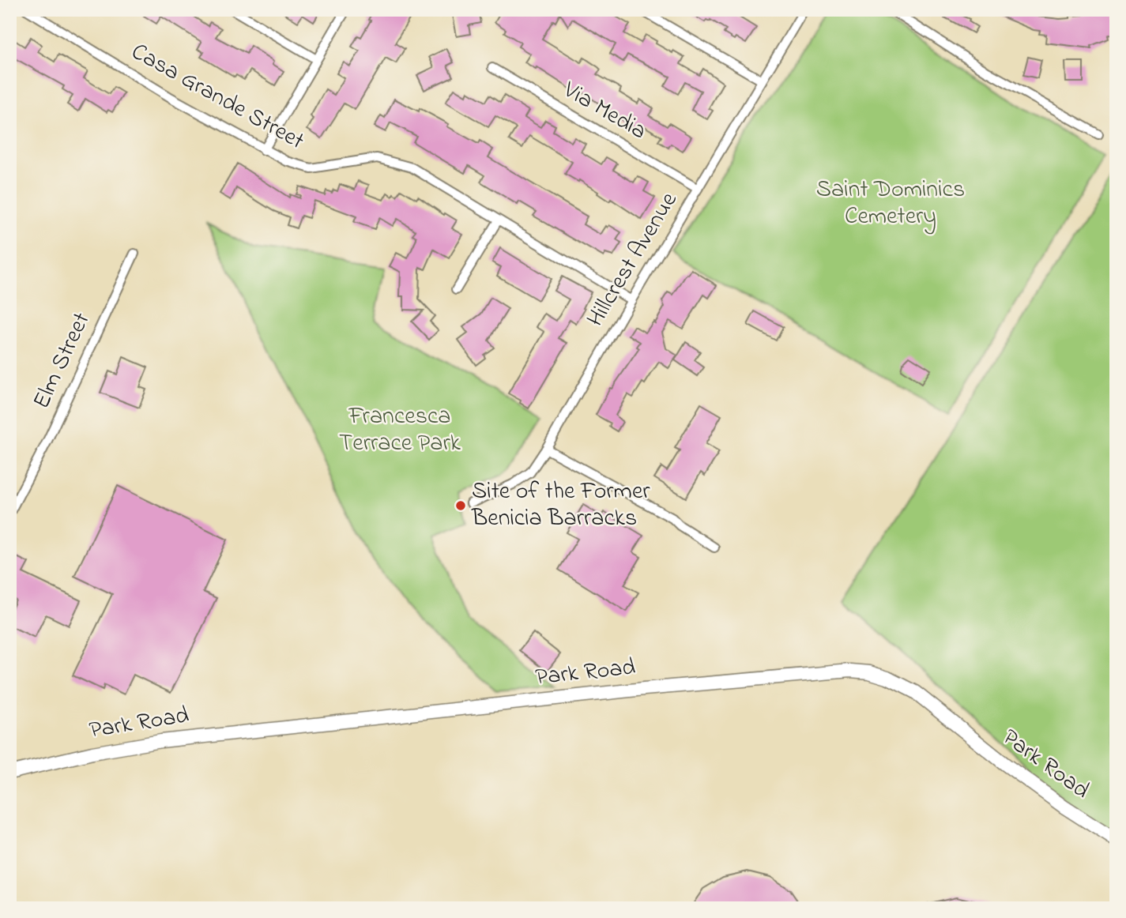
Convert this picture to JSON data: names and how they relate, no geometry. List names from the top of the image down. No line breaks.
{"streets":{"street":["Casa Grande Street","Via Media","Hillcrest Avenue","Elm Street","Park Road"]},"crossings":[["Casa Grande Street","Hillcrest Avenue"],["Via Media","Hillcrest Avenue"]],"parks":["Saint Dominics Cemetery","Francesca Terrace Park"],"places":["Site of the Former Benicia Barracks"]}
